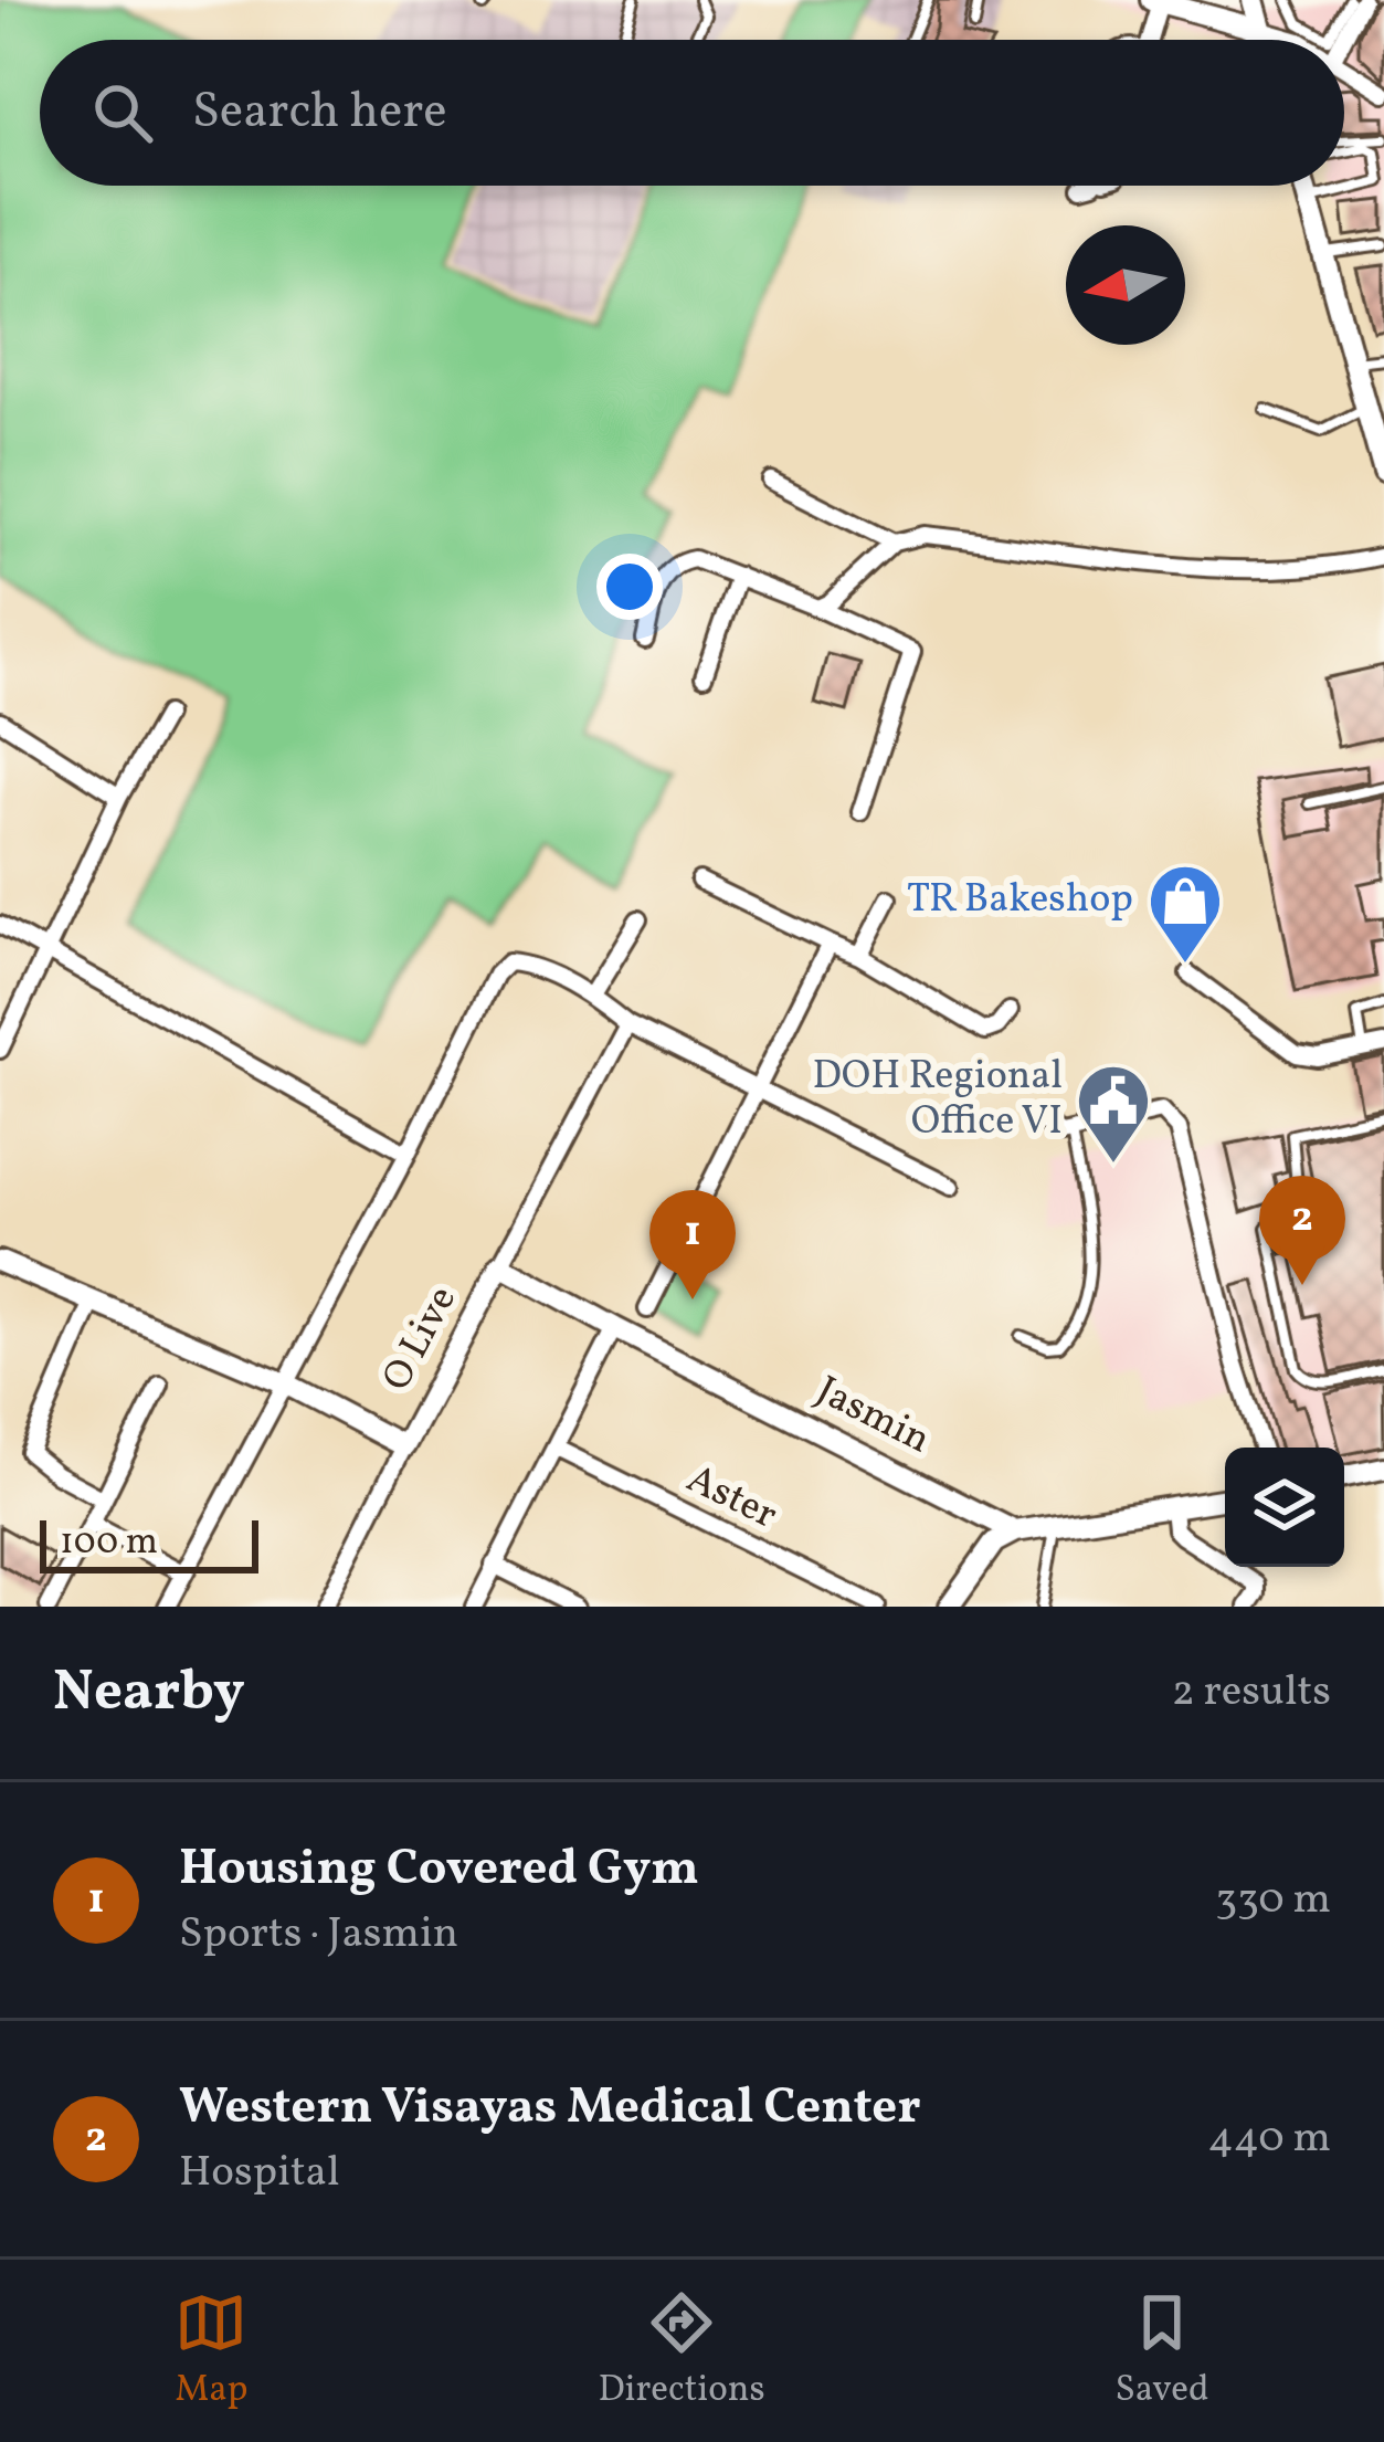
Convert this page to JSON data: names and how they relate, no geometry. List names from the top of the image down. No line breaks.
{"streets":{"street":["O Live","Jasmin","Aster"]},"crossings":[["O Live","Jasmin"]],"places":{"shop":["TR Bakeshop"],"public building":["DOH Regional Office VI"]},"scale_bar":"100 m","north":"left","page":{"search":"Search here","pins":["2","1"],"scale":"100 m","heading":["Nearby","2 results"],"list":[{"mark":"1","name":"Housing Covered Gym","note":"Sports · Jasmin","value":"330 m"},{"mark":"2","name":"Western Visayas Medical Center","note":"Hospital","value":"440 m"}],"nav":["Map","Directions","Saved"]}}
